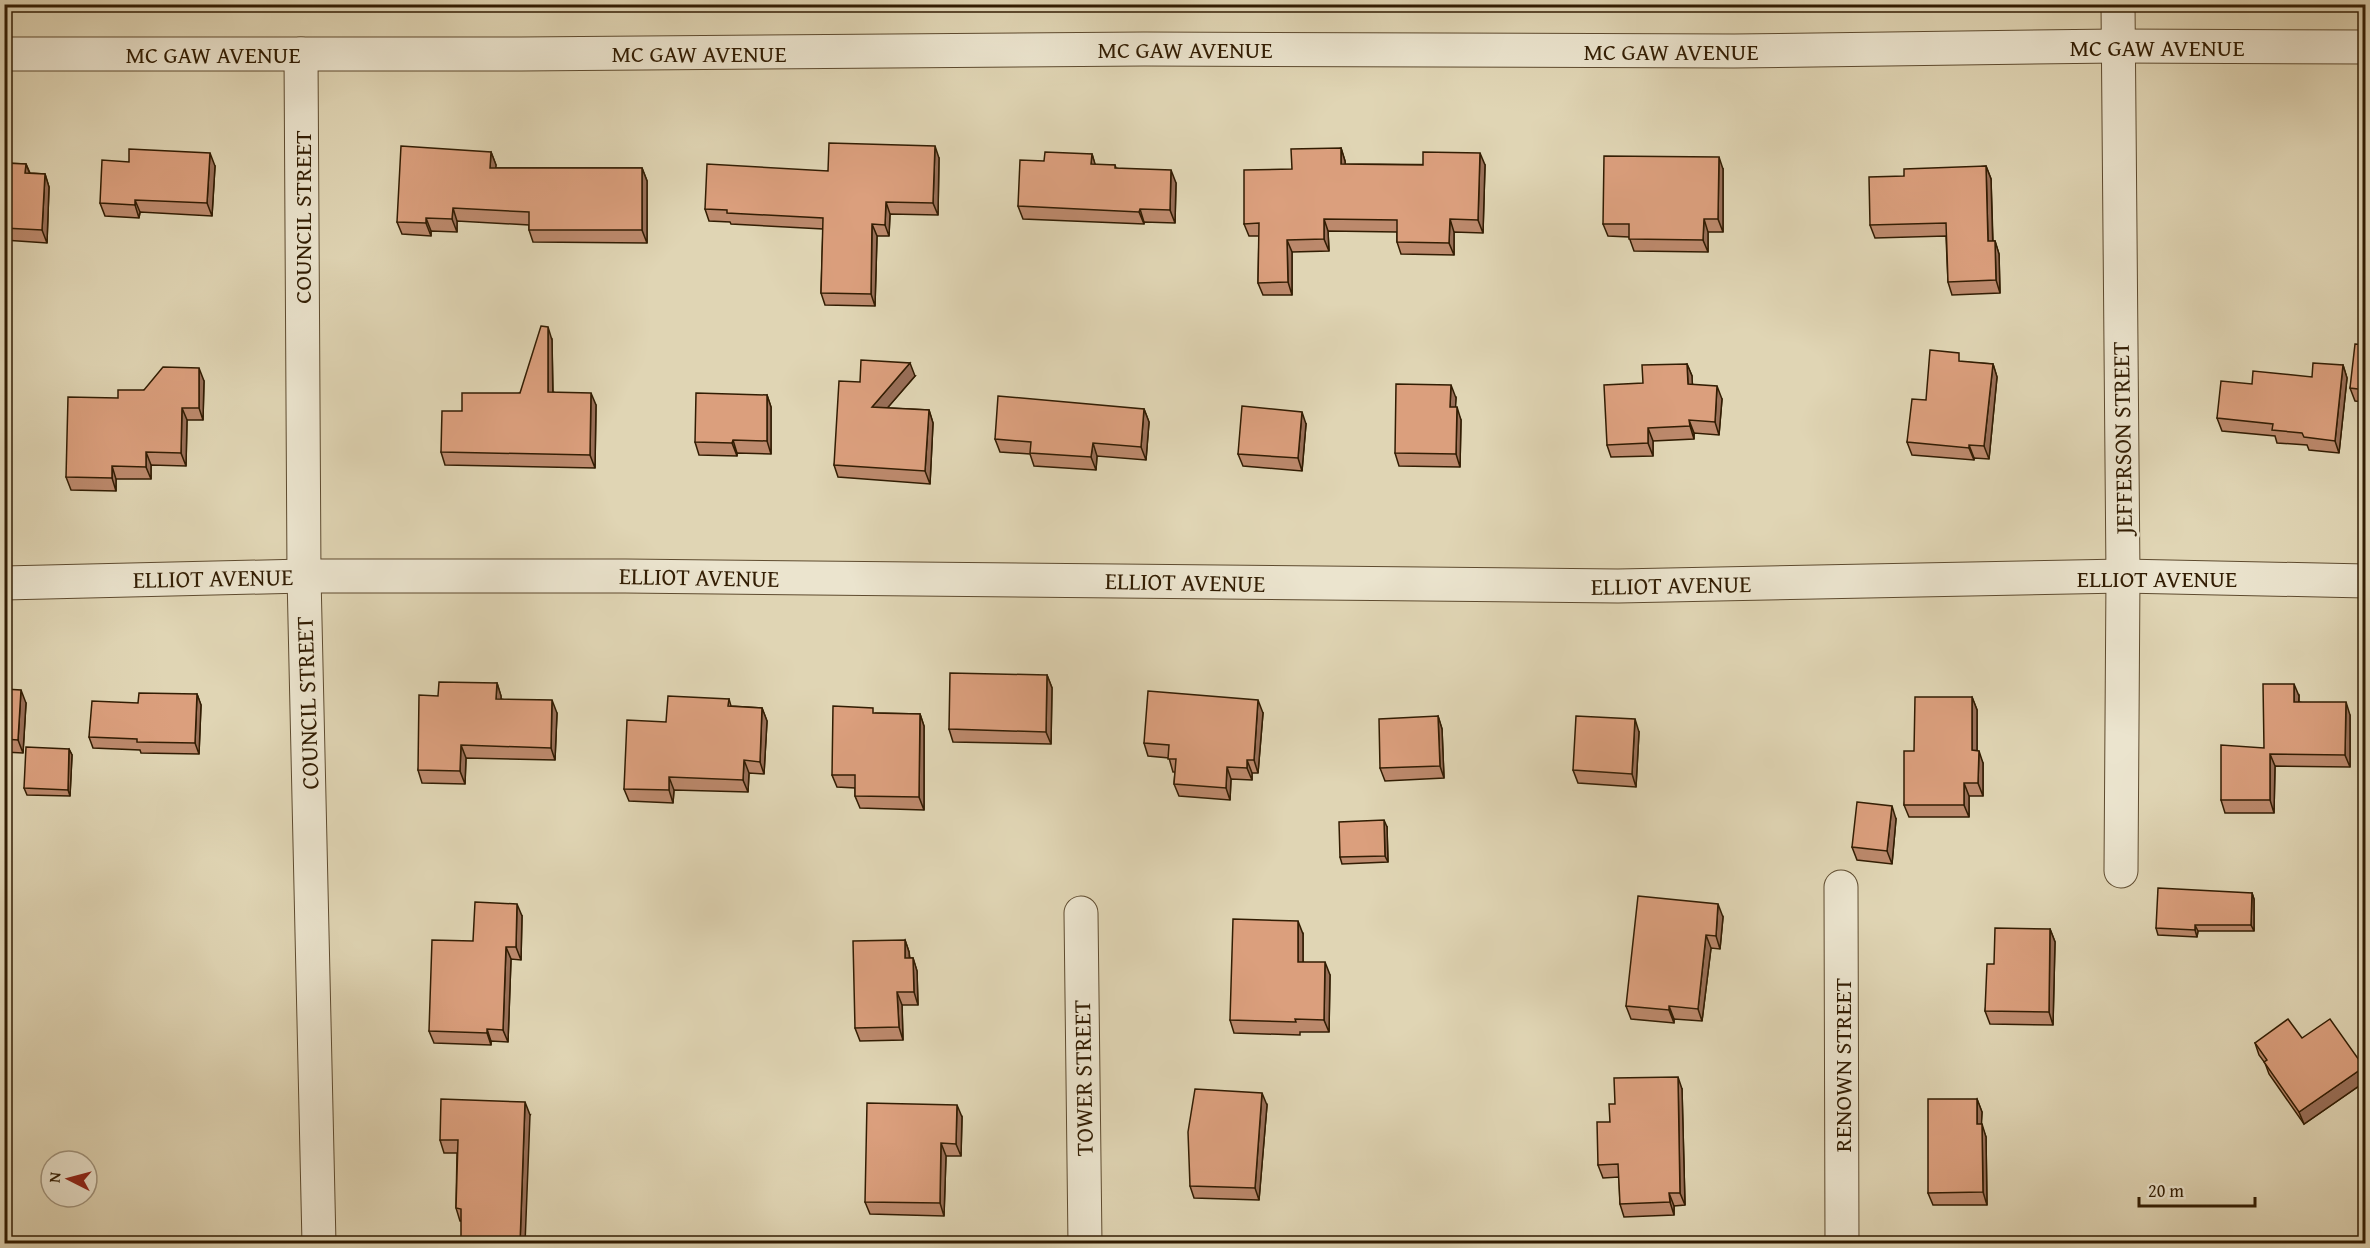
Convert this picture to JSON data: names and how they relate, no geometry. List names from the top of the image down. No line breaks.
{"streets":{"street":["MC GAW AVENUE","COUNCIL STREET","JEFFERSON STREET","ELLIOT AVENUE","RENOWN STREET","TOWER STREET"]},"crossings":[["MC GAW AVENUE","COUNCIL STREET"],["MC GAW AVENUE","JEFFERSON STREET"],["COUNCIL STREET","ELLIOT AVENUE"],["JEFFERSON STREET","ELLIOT AVENUE"]],"scale_bar":"20 m","north":"left"}
